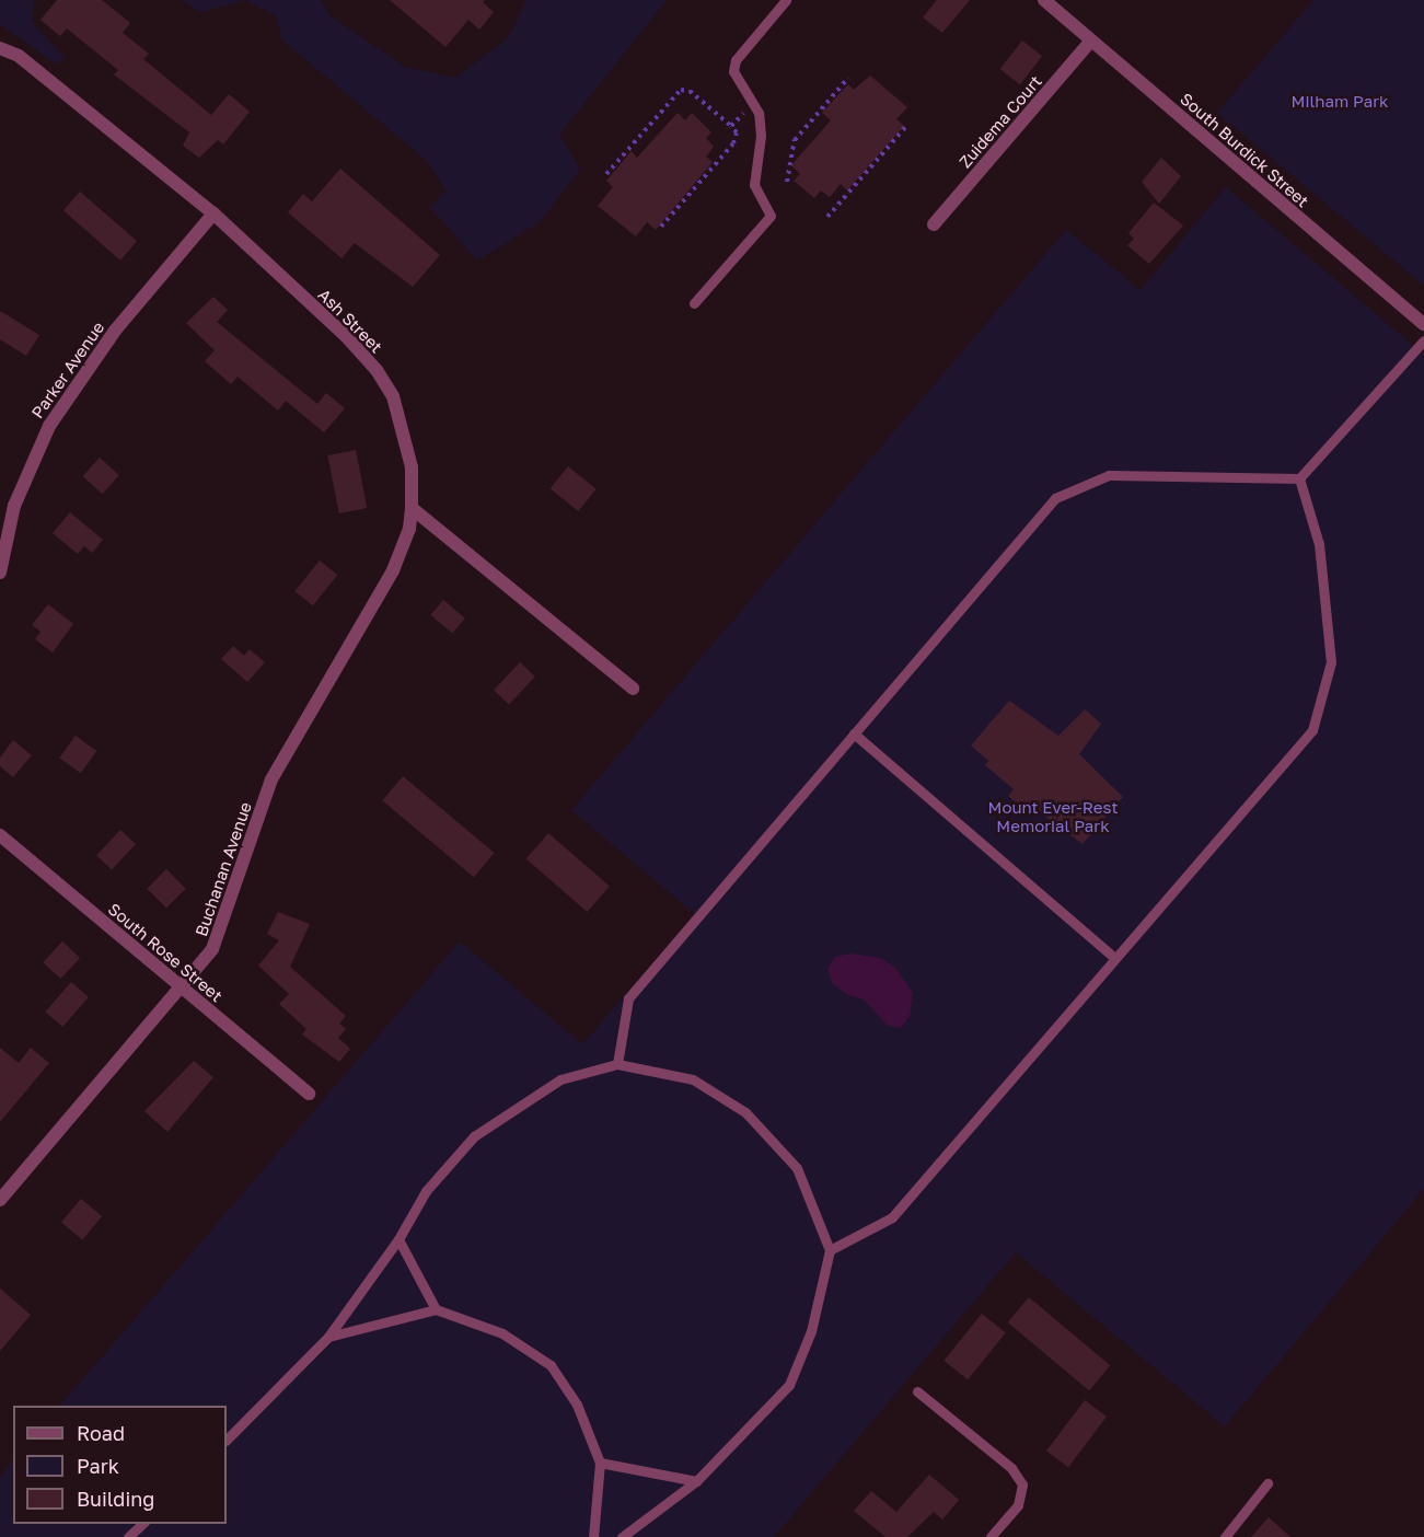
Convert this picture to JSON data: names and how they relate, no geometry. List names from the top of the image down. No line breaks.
{"streets":{"street":["Zuidema Court","South Burdick Street","Ash Street","Parker Avenue","Buchanan Avenue","South Rose Street"]},"crossings":[["Zuidema Court","South Burdick Street"],["Ash Street","Parker Avenue"],["Ash Street","Buchanan Avenue"],["Buchanan Avenue","South Rose Street"]],"parks":["Milham Park","Mount Ever-Rest Memorial Park"],"legend":["Road","Park","Building"]}
